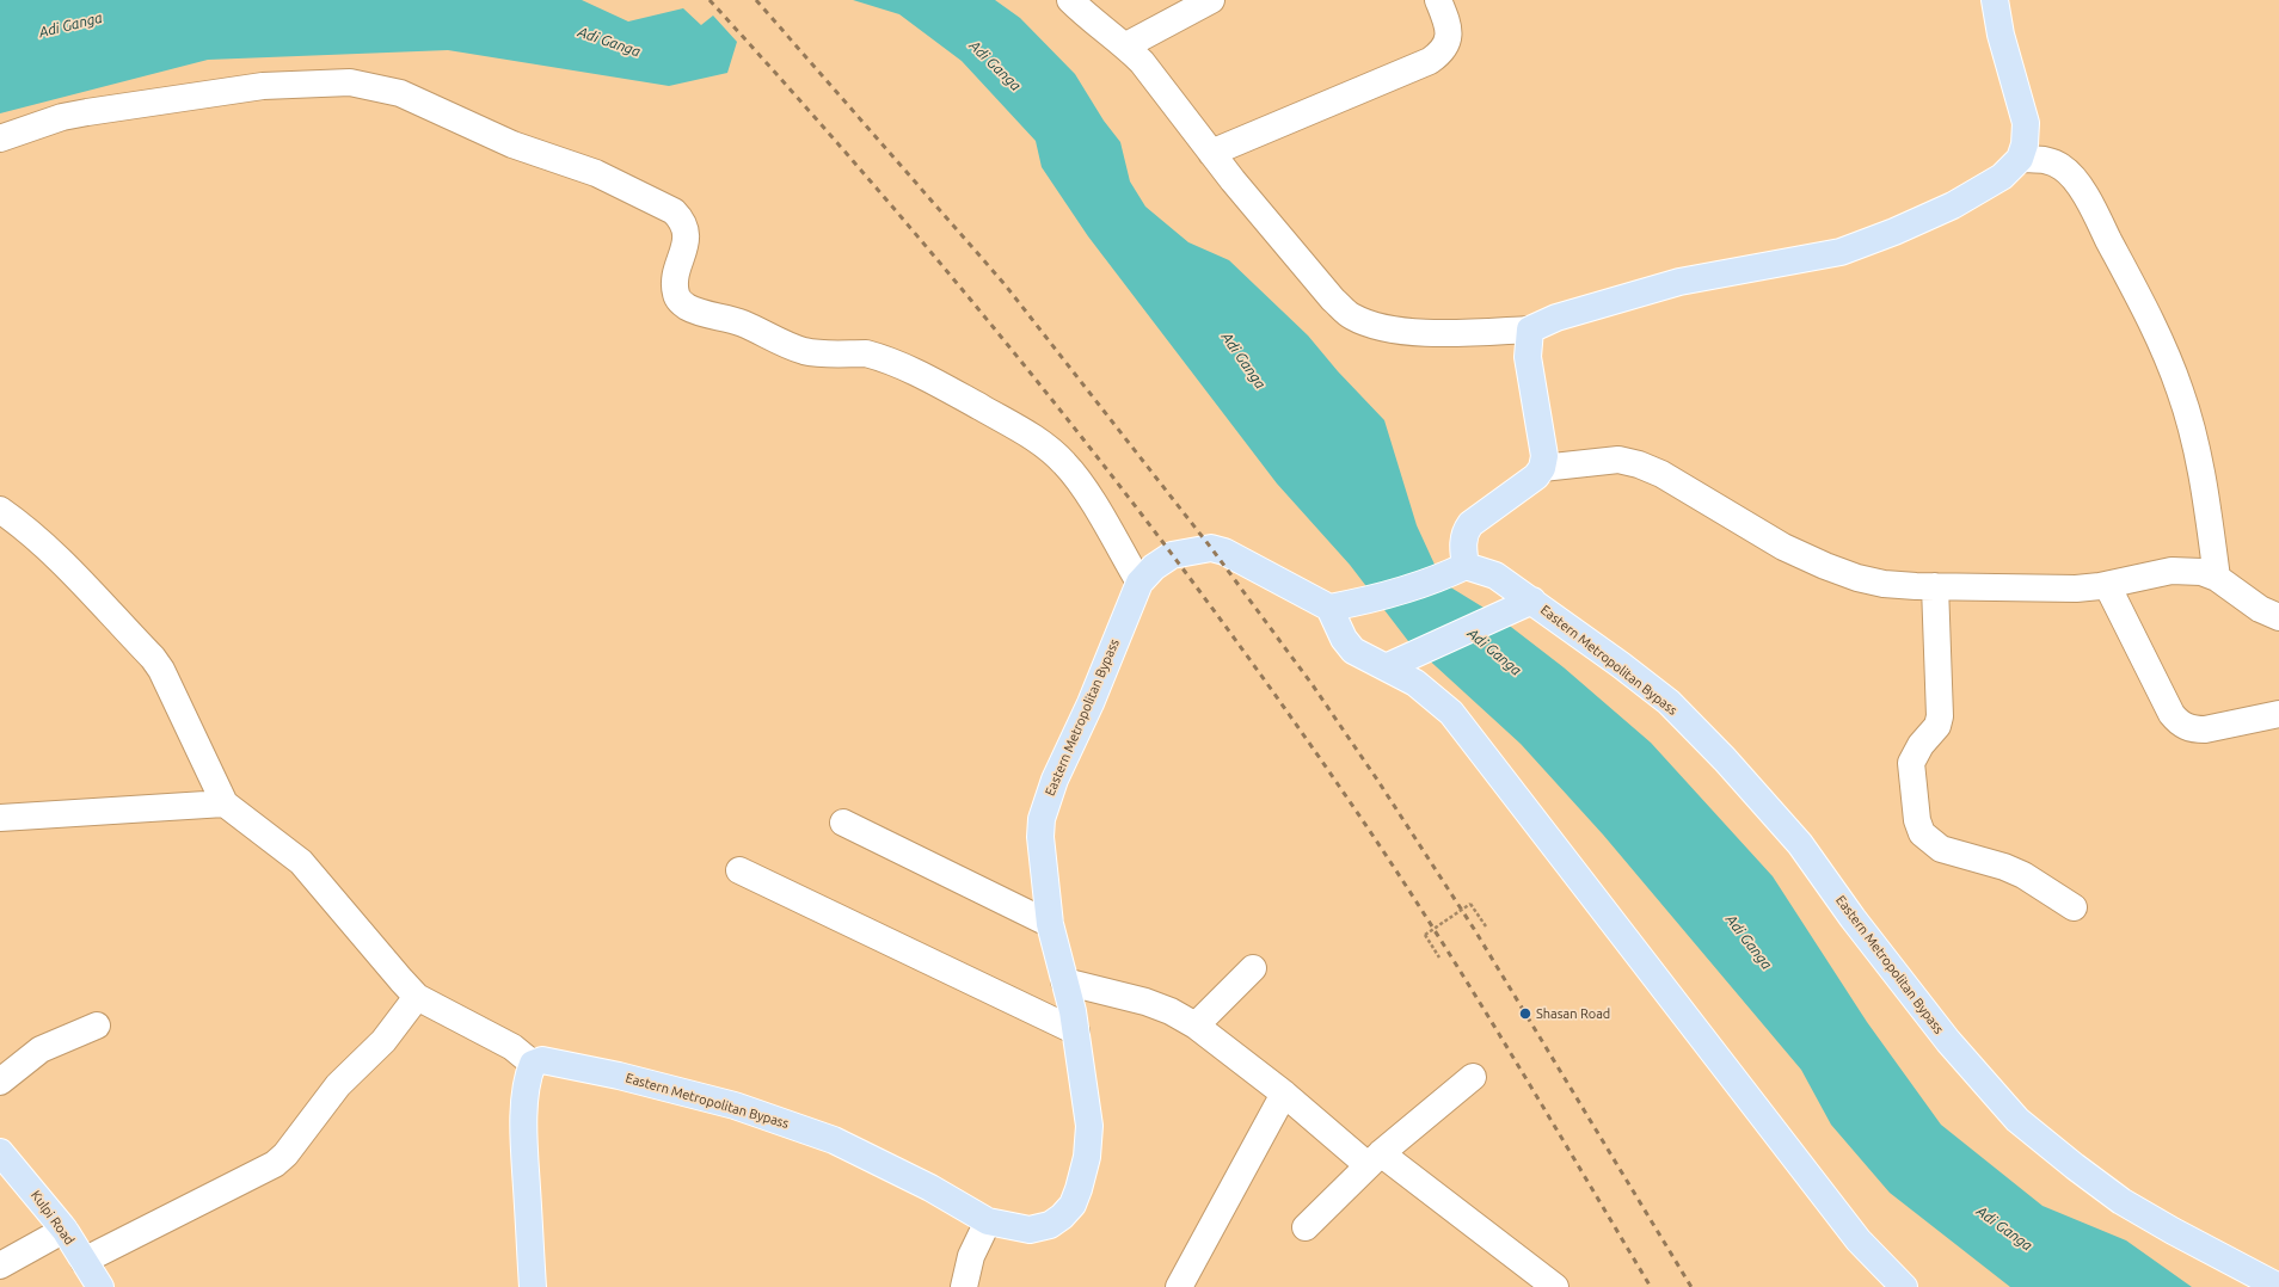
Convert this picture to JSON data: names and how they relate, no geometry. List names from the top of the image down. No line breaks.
{"streets":{"main road":["Eastern Metropolitan Bypass","Kulpi Road"]},"water":["Adi Ganga"],"places":["Shasan Road"]}
